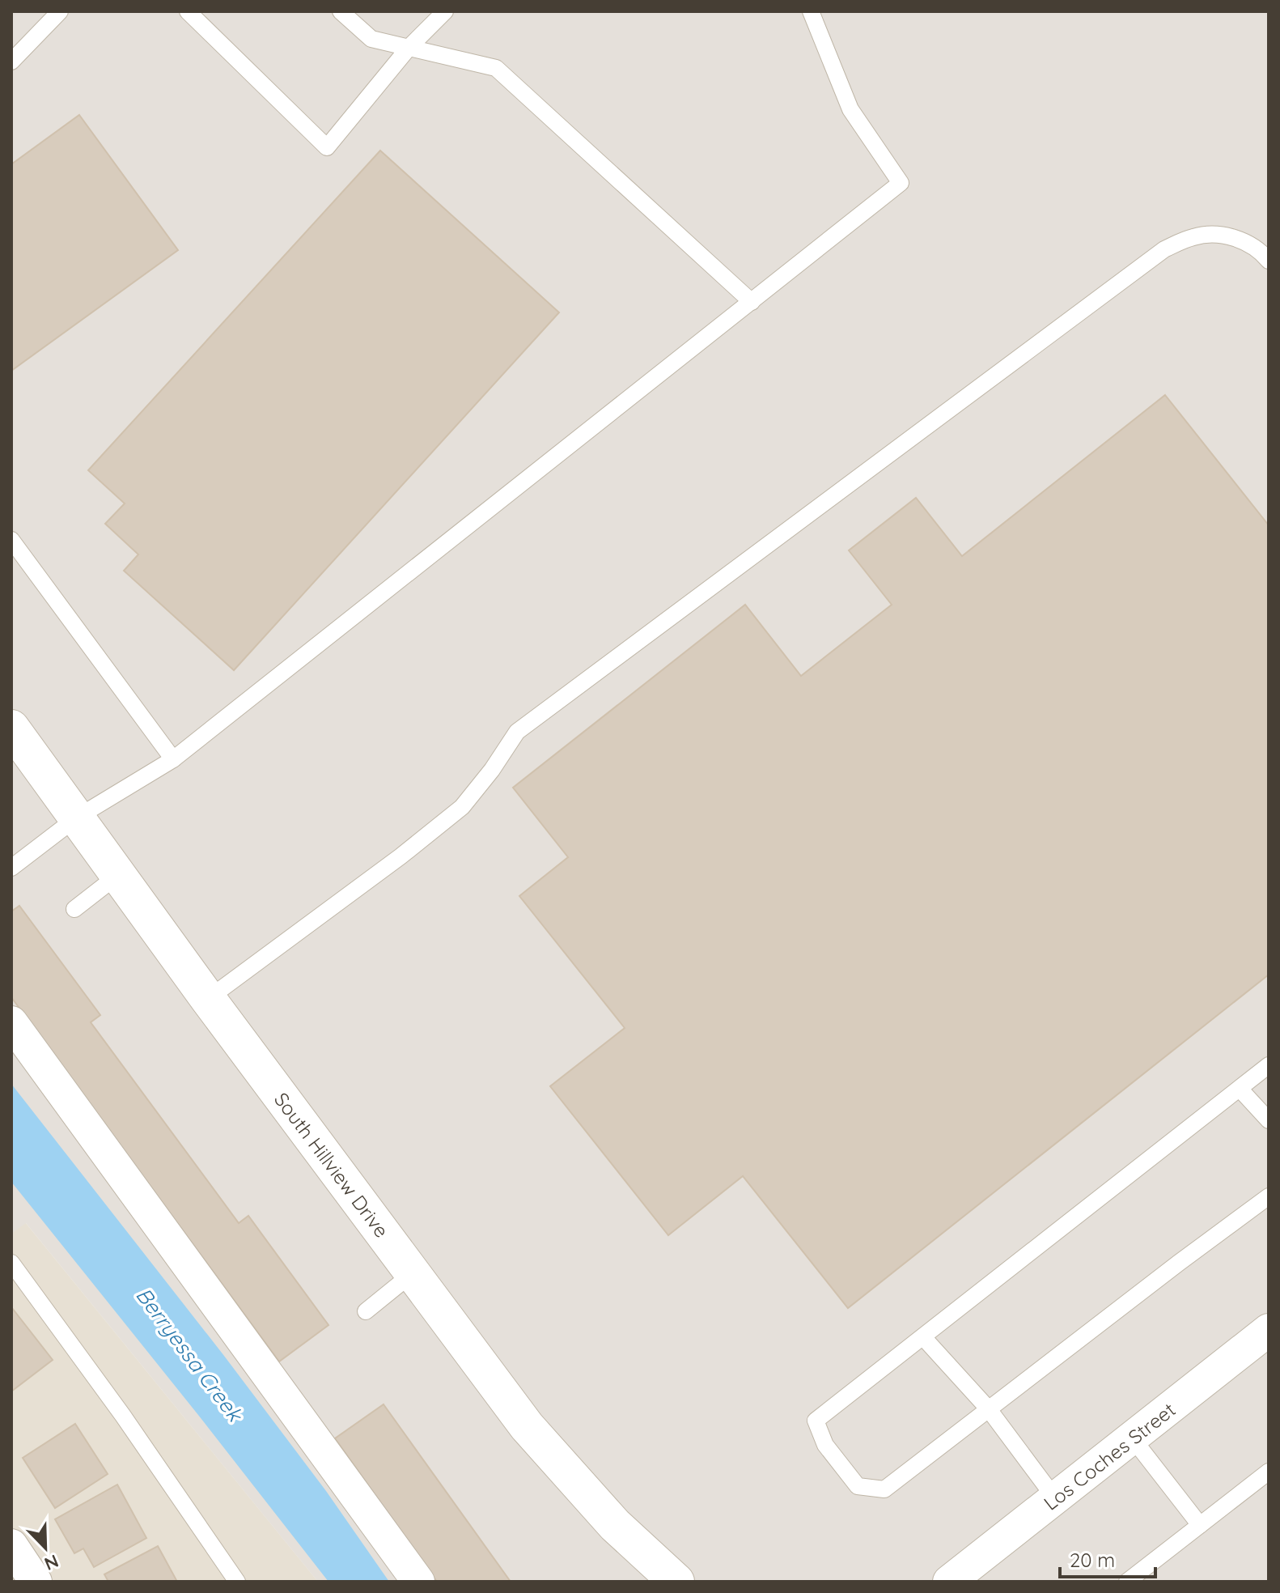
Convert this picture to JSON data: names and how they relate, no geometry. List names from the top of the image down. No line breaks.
{"streets":{"street":["South Hillview Drive","Los Coches Street"]},"water":["Berryessa Creek"],"scale_bar":"20 m","north":"bottom right"}
